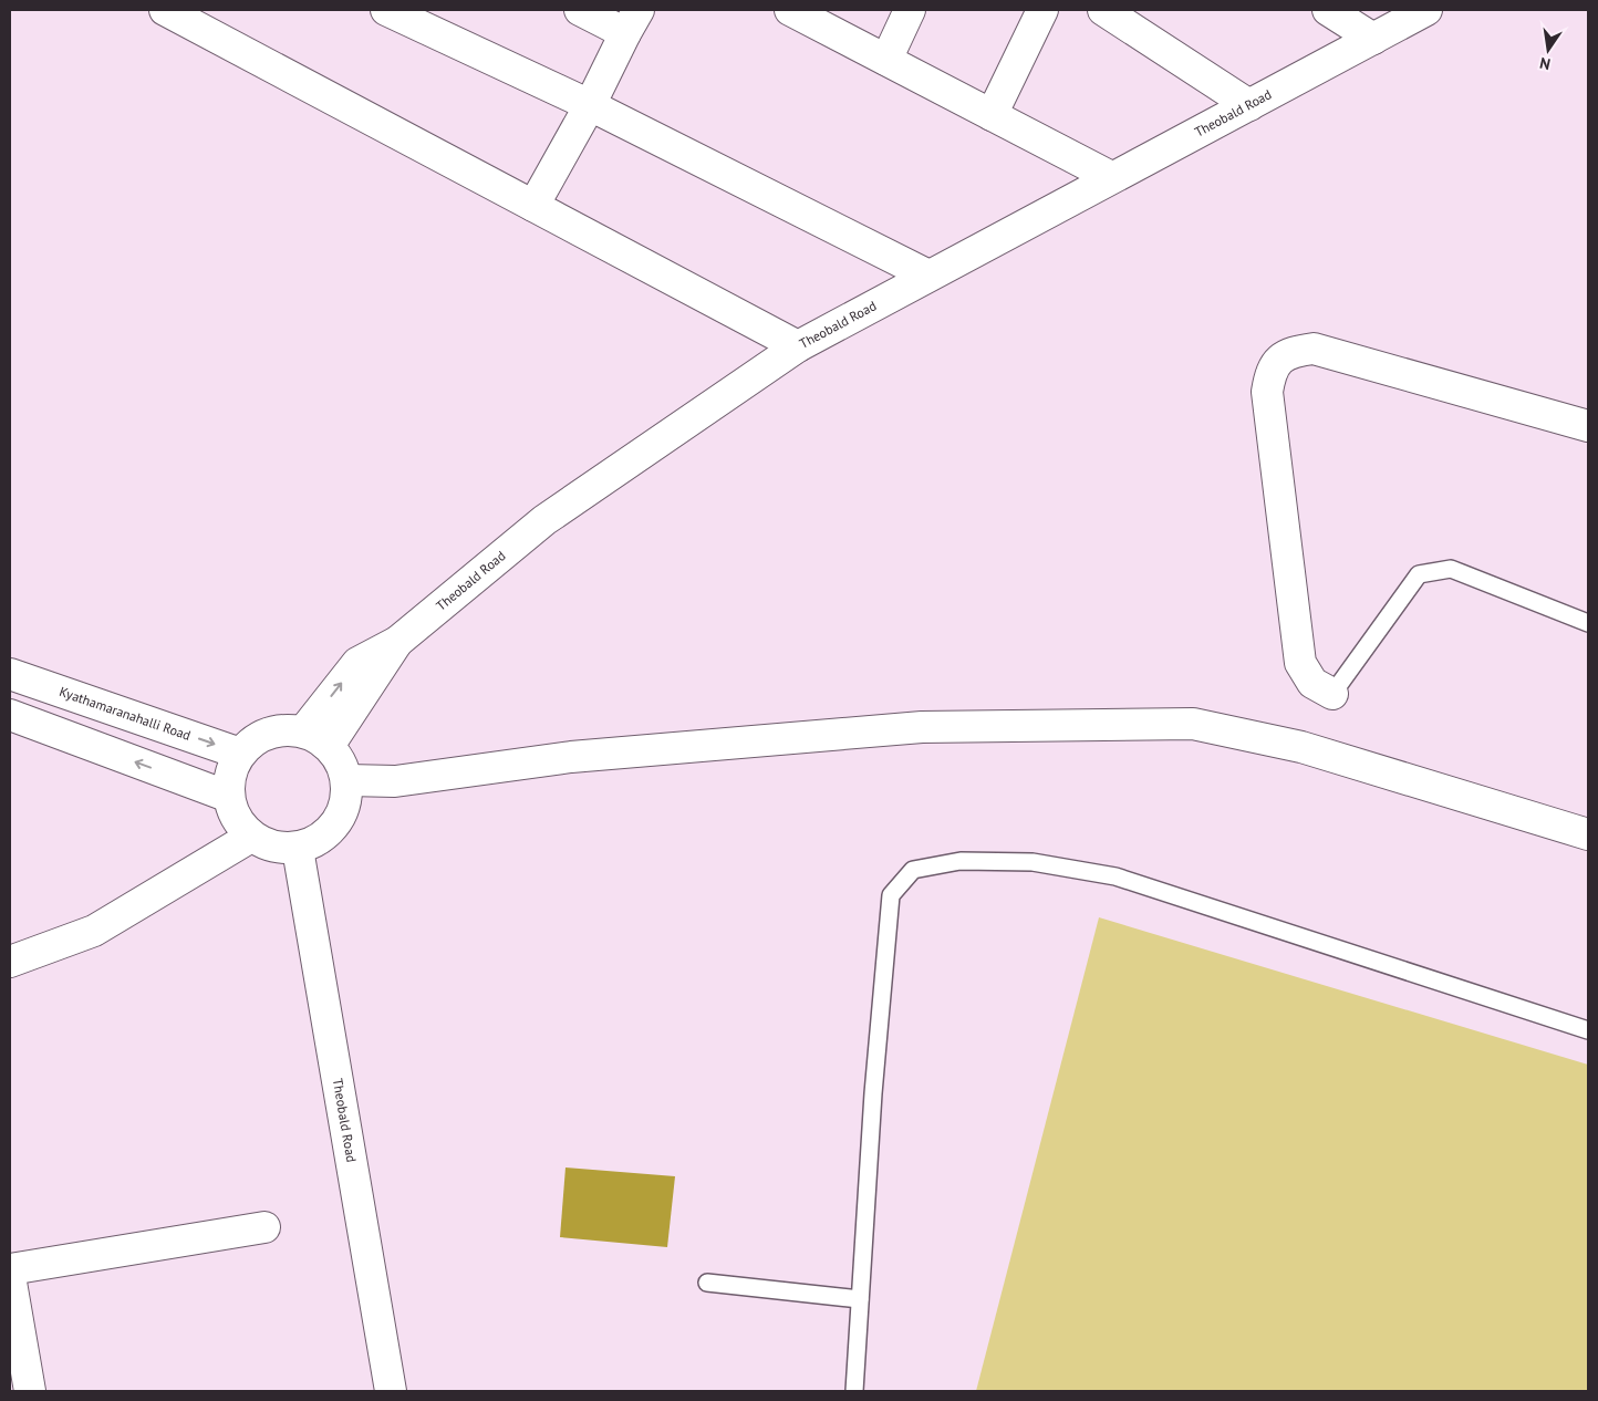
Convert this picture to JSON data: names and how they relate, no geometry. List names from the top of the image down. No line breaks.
{"streets":{"street":["Theobald Road","Kyathamaranahalli Road"]},"crossings":[["Theobald Road","Kyathamaranahalli Road"]],"north":"bottom"}
